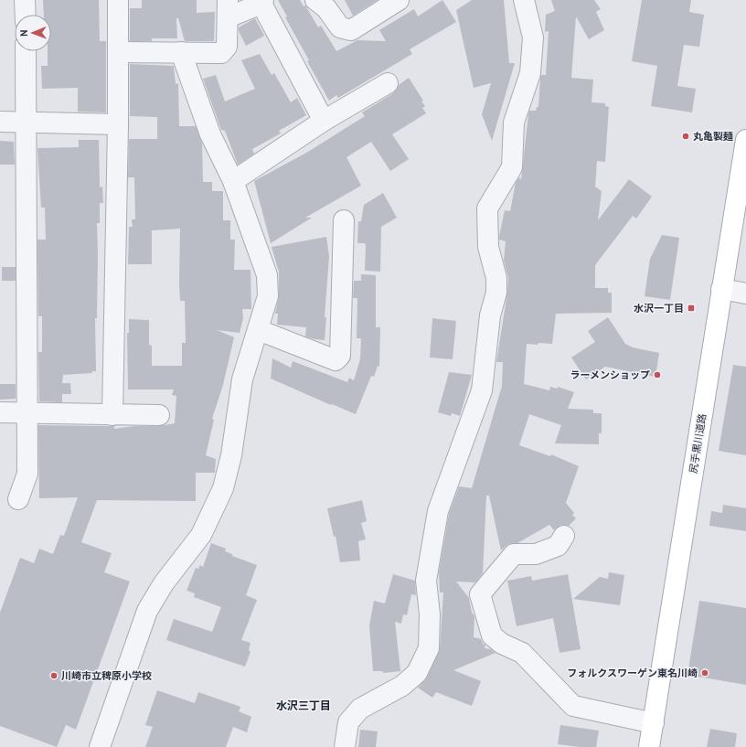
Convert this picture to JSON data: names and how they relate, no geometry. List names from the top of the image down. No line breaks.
{"streets":{"main road":["尻手黒川道路"]},"districts":["水沢三丁目"],"places":{"other":["丸亀製麺","ラーメンショップ","フォルクスワーゲン東名川崎","川崎市立稗原小学校"],"transit":["水沢一丁目"]},"north":"left"}
